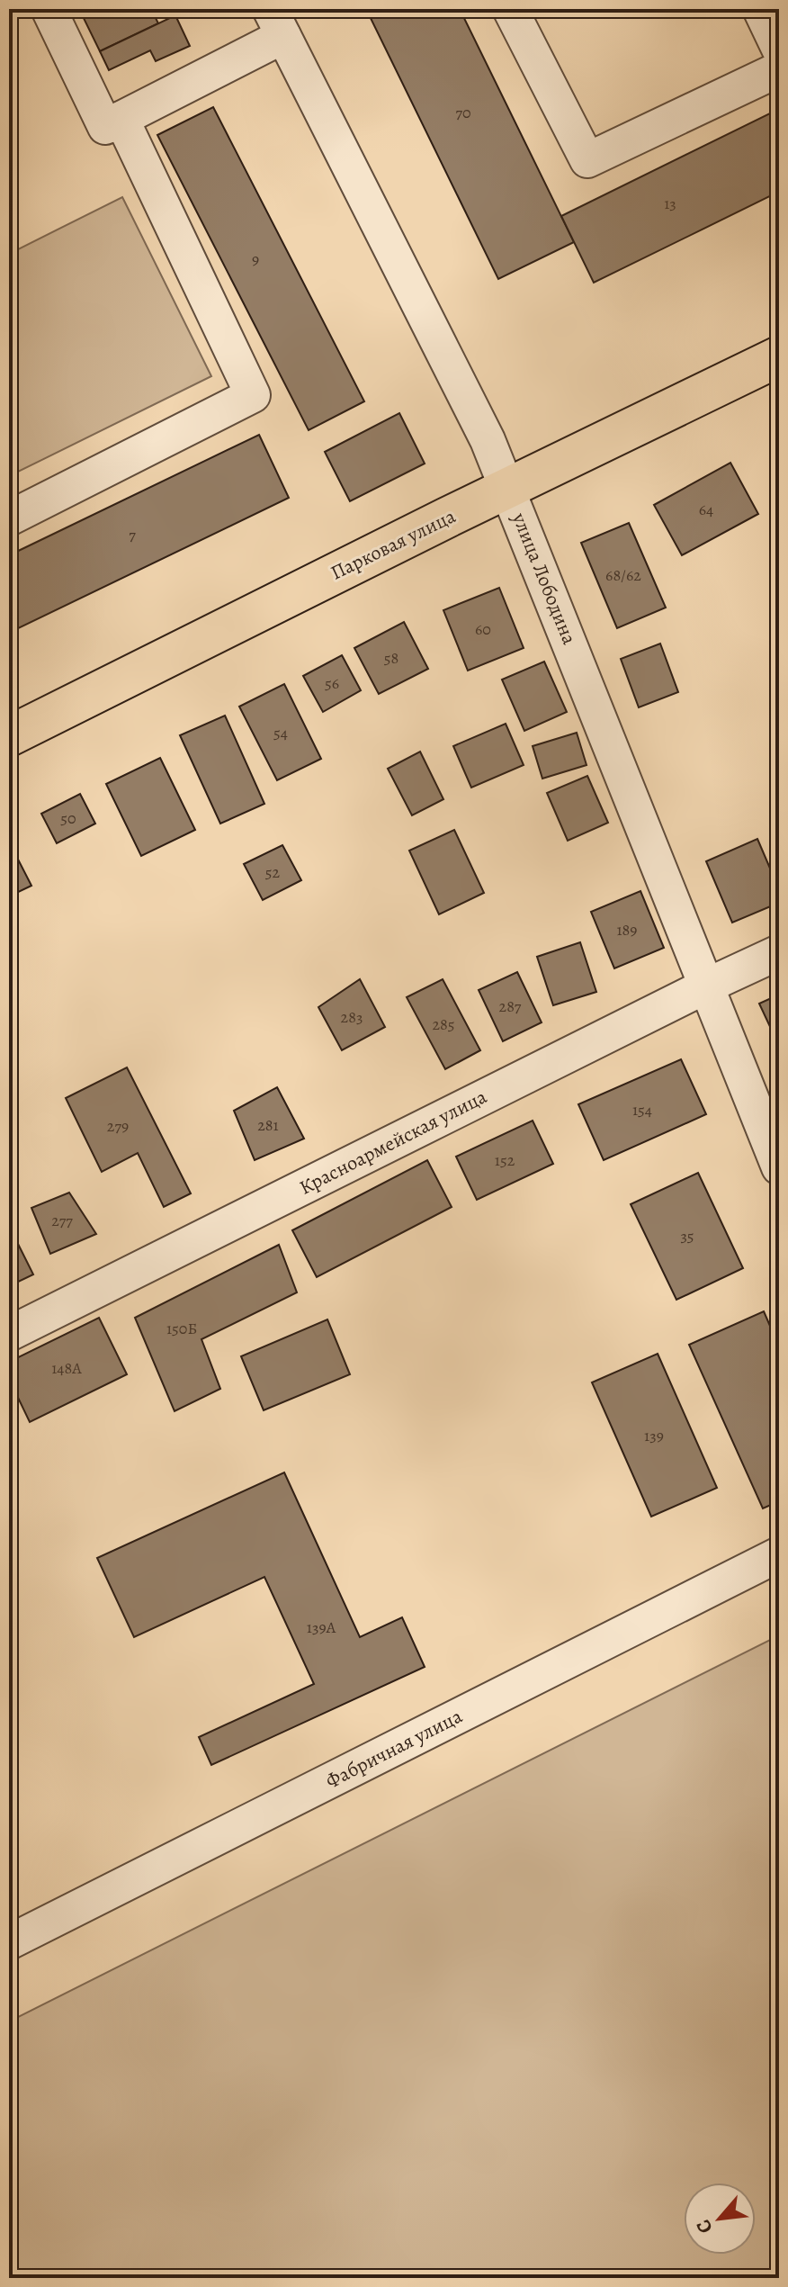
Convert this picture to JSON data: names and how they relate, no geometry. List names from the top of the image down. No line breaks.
{"streets":{"main road":["Парковая улица"],"street":["улица Лободина","Красноармейская улица","Фабричная улица"]},"crossings":[["Парковая улица","улица Лободина"],["улица Лободина","Красноармейская улица"]],"house_numbers":["70","13","9","64","7","68/62","60","58","56","54","50","52","189","287","283","285","154","281","279","152","277","35","150Б","148А","139","139А"],"north":"bottom left"}
